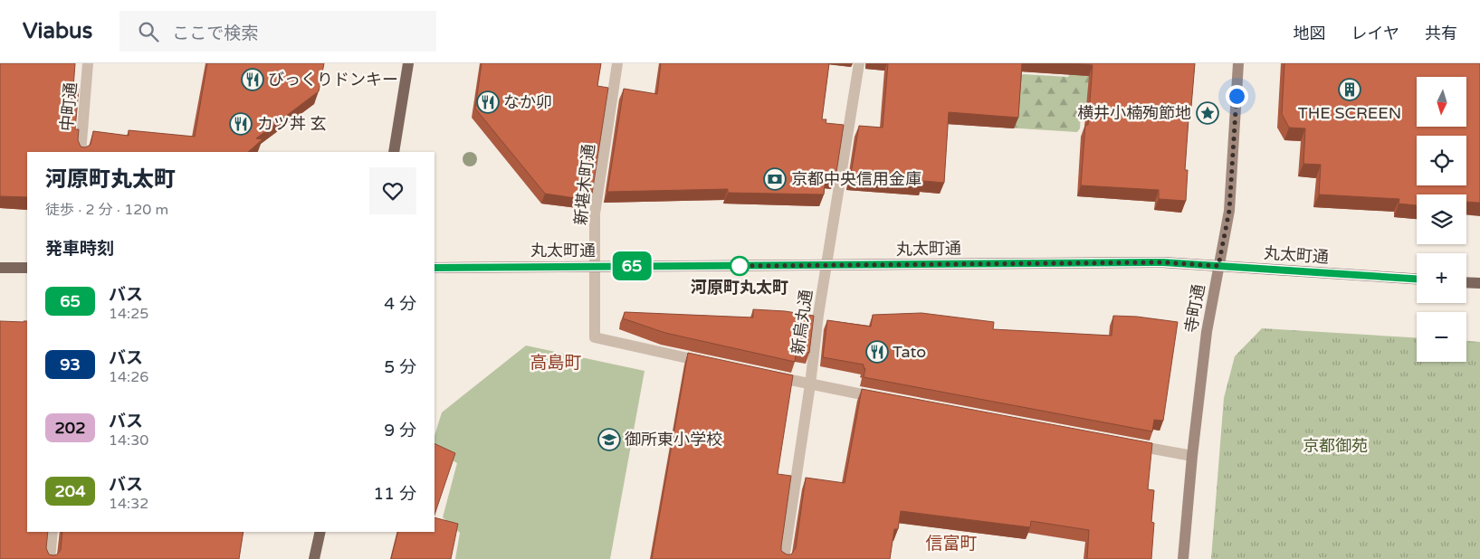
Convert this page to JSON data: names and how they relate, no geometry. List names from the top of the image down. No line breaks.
{"streets":{"main road":["丸太町通"],"street":["中町通","新堪木町通","寺町通","新烏丸通"]},"crossings":[["新堪木町通","丸太町通"],["丸太町通","寺町通"],["丸太町通","新烏丸通"]],"districts":["高島町","信富町"],"parks":["京都御苑"],"places":{"restaurant":["びっくりドンキー","なか卯","カツ丼 玄","Tato"],"building":["THE SCREEN"],"place":["横井小楠殉節地"],"bank":["京都中央信用金庫"],"other":["河原町丸太町"],"school or university":["御所東小学校"]},"lines":["bus line 65"],"north":"bottom","page":{"header":"Viabus","search":"ここで検索","nav":["地図","レイヤ","共有"],"on_map":"65","map_buttons":["+","−"],"heading":[["河原町丸太町","徒歩 · 2 分 · 120 m"],"発車時刻"],"list":[{"mark":"65","name":"バス","note":"14:25","value":"4 分"},{"mark":"93","name":"バス","note":"14:26","value":"5 分"},{"mark":"202","name":"バス","note":"14:30","value":"9 分"},{"mark":"204","name":"バス","note":"14:32","value":"11 分"}]}}
